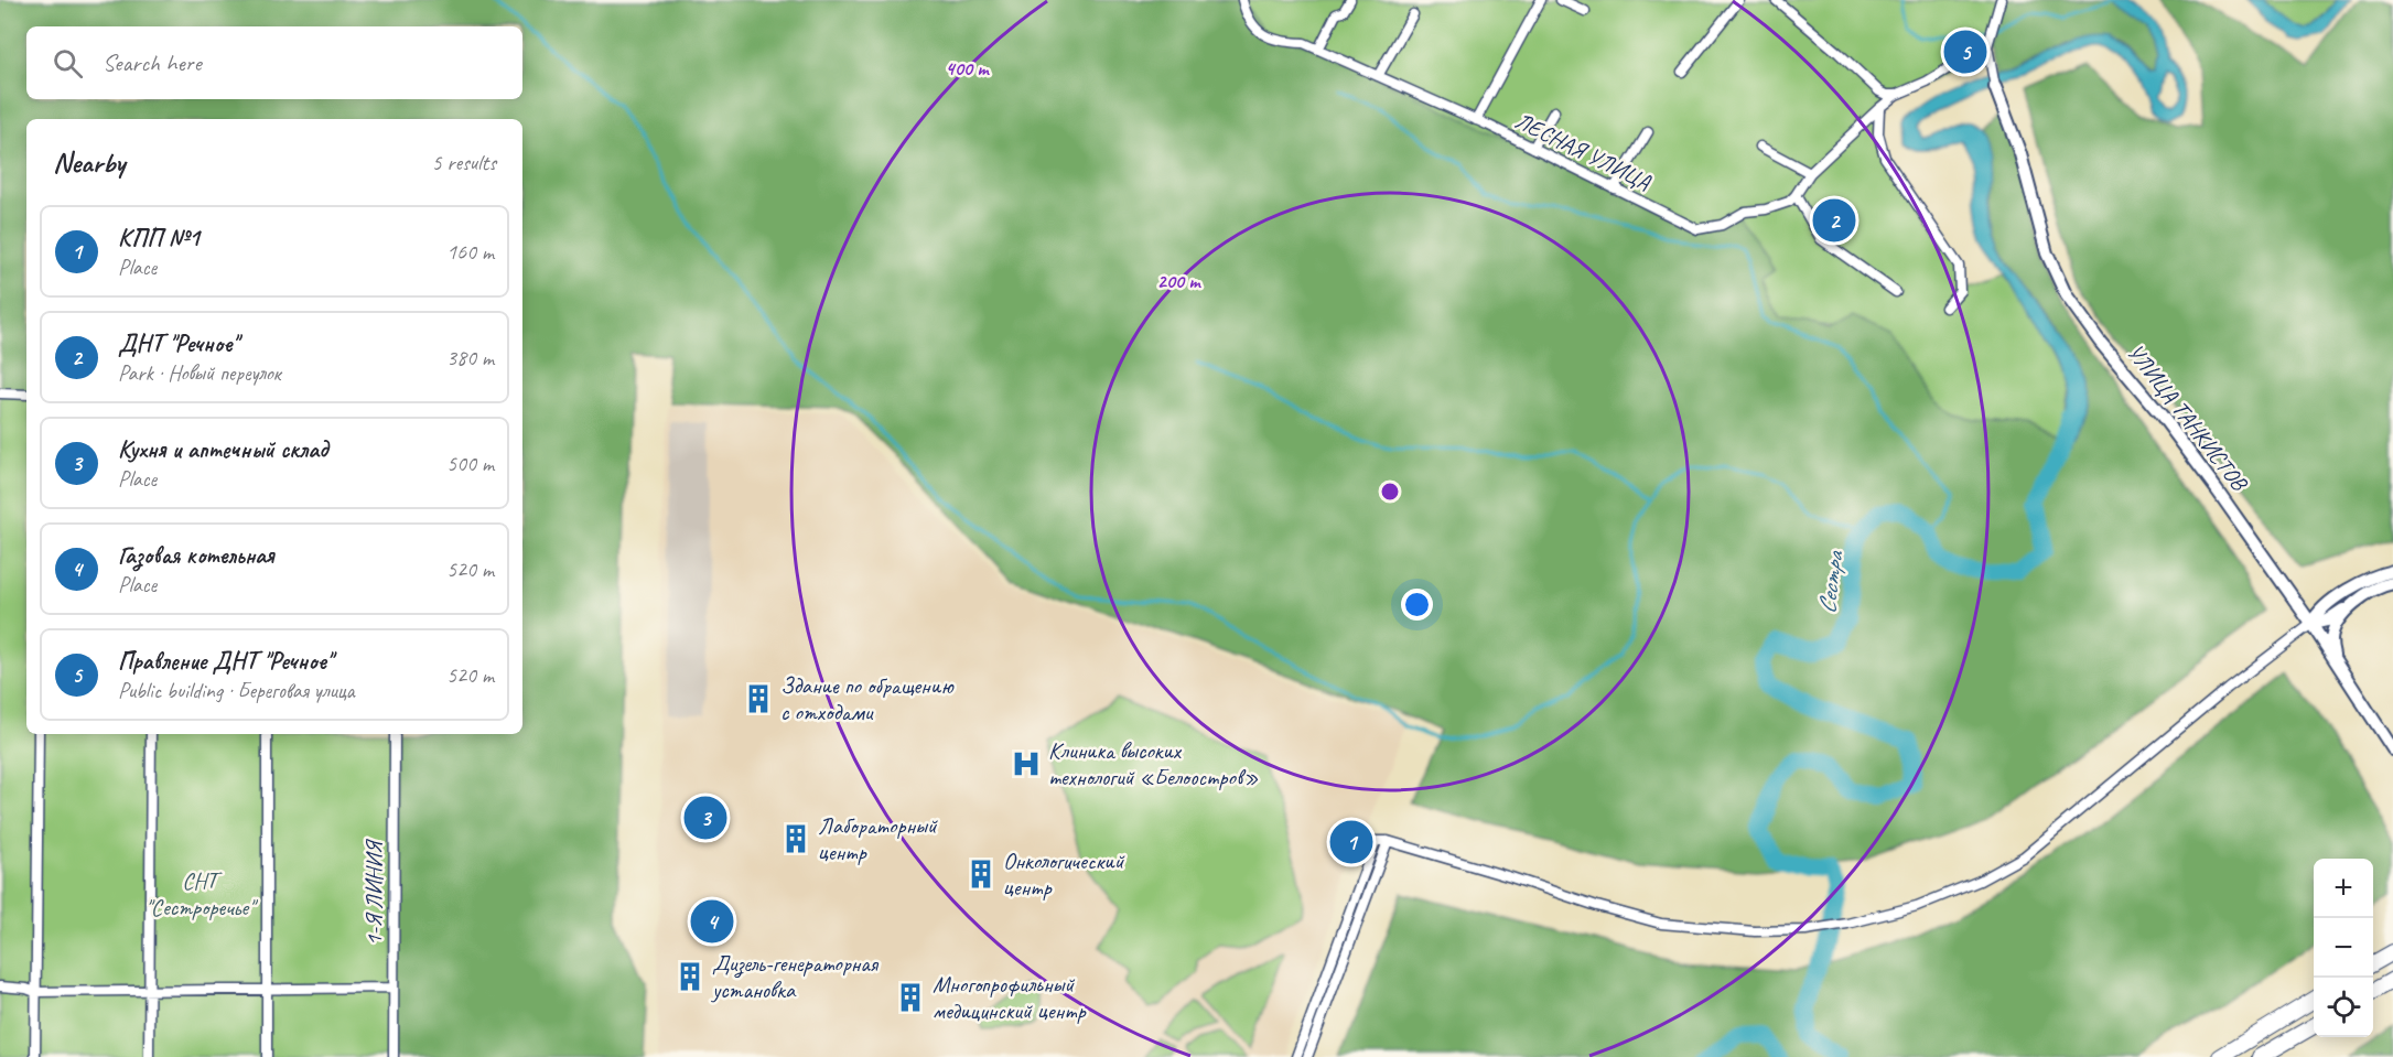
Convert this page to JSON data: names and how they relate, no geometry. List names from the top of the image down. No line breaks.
{"streets":{"street":["ЛЕСНАЯ УЛИЦА","УЛИЦА ТАНКИСТОВ","1-Я ЛИНИЯ"]},"water":["Сестра"],"parks":["СНТ \"Сестроречье\""],"places":{"building":["Здание по обращению с отходами","Лабораторный центр","Онкологический центр","Дизель-генераторная установка","Многопрофильный медицинский центр"],"hospital":["Клиника высоких технологий «Белоостров»"]},"page":{"search":"Search here","pins":["5","2","3","1","4"],"heading":["Nearby","5 results"],"list":[{"mark":"1","name":"КПП №1","note":"Place","value":"160 m"},{"mark":"2","name":"ДНТ \"Речное\"","note":"Park · Новый переулок","value":"380 m"},{"mark":"3","name":"Кухня и аптечный склад","note":"Place","value":"500 m"},{"mark":"4","name":"Газовая котельная","note":"Place","value":"520 m"},{"mark":"5","name":"Правление ДНТ \"Речное\"","note":"Public building · Береговая улица","value":"520 m"}],"map_buttons":["+","−"]},"rings":["400 m","200 m"]}
